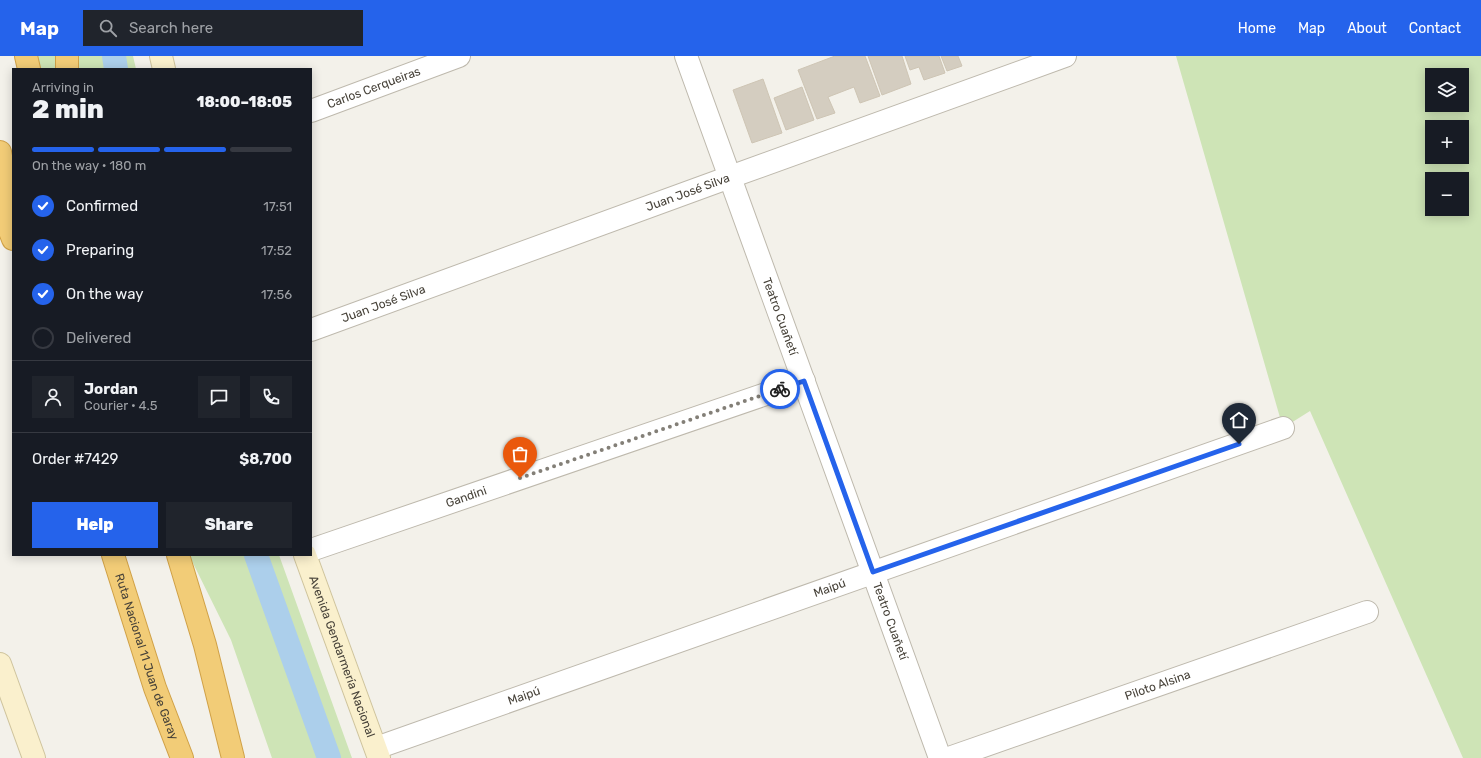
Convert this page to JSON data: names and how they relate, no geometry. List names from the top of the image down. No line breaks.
{"streets":{"highway":["Ruta Nacional 11 Juan de Garay"],"main road":["Avenida Gendarmería Nacional"],"street":["Carlos Cerqueiras","Juan José Silva","Teatro Cuañetí","Gandini","Maipú","Piloto Alsina"]},"crossings":[["Juan José Silva","Teatro Cuañetí"],["Teatro Cuañetí","Gandini"],["Teatro Cuañetí","Maipú"],["Maipú","Avenida Gendarmería Nacional"]],"page":{"header":"Map","search":"Search here","nav":["Home","Map","About","Contact"],"map_buttons":["+","−"],"heading":["2 min","Arriving in","18:00–18:05"],"panel":["Jordan","Courier · 4.5","Order #7429","$8,700"],"bar":"On the way · 180 m","list":[["Confirmed","17:51"],["Preparing","17:52"],["On the way","17:56"],"Delivered"],"buttons":["Help","Share"]}}
